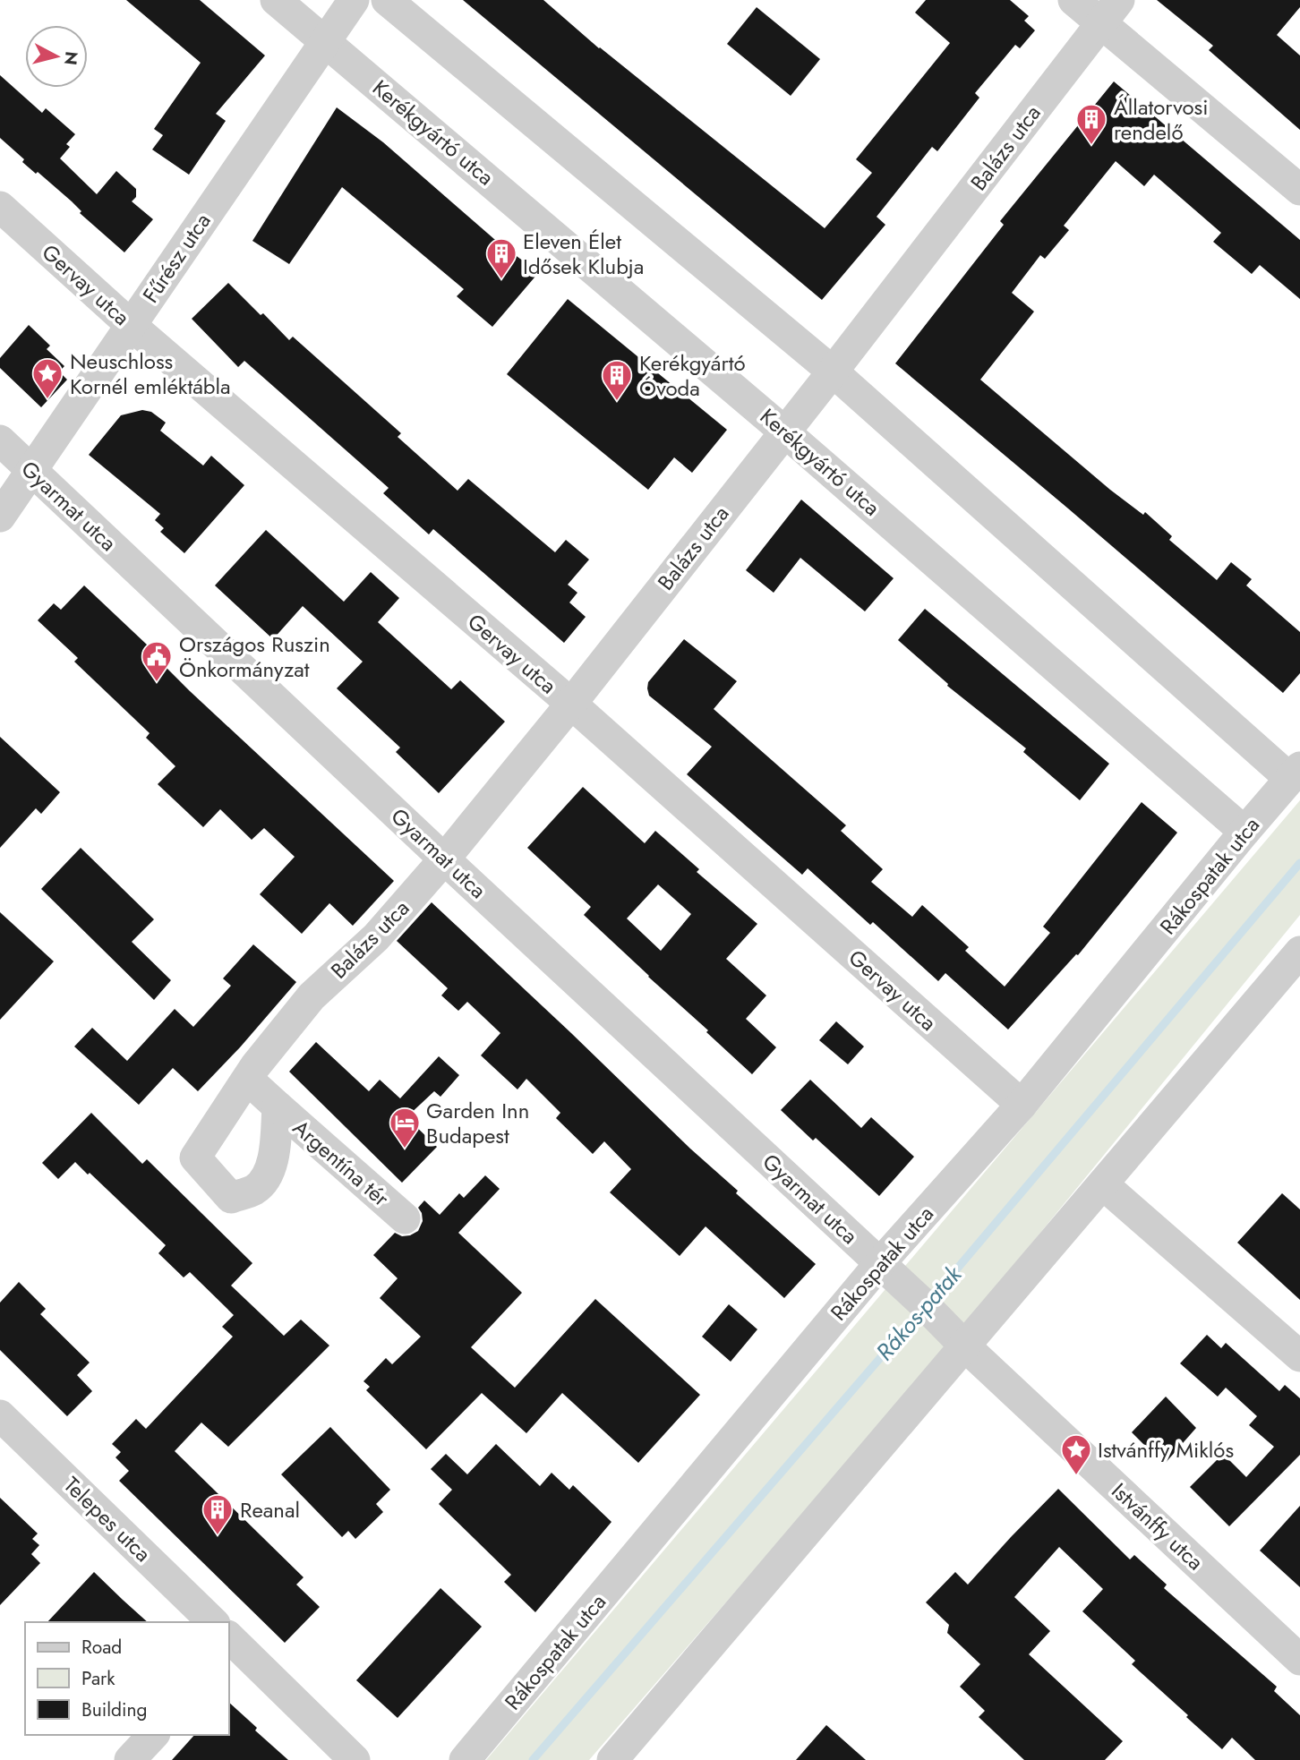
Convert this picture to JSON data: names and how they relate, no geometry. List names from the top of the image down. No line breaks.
{"streets":{"street":["Kerékgyártó utca","Balázs utca","Fűrész utca","Gervay utca","Gyarmat utca","Rákospatak utca","Argentína tér","Telepes utca","Istvánffy utca"]},"crossings":[["Kerékgyártó utca","Balázs utca"],["Kerékgyártó utca","Fűrész utca"],["Kerékgyártó utca","Rákospatak utca"],["Balázs utca","Gervay utca"],["Balázs utca","Gyarmat utca"],["Balázs utca","Argentína tér"],["Fűrész utca","Gervay utca"],["Fűrész utca","Gyarmat utca"],["Gervay utca","Rákospatak utca"],["Gyarmat utca","Rákospatak utca"],["Gyarmat utca","Istvánffy utca"],["Rákospatak utca","Istvánffy utca"]],"water":["Rákos-patak"],"places":{"building":["Állatorvosi rendelő","Eleven Élet Idősek Klubja","Kerékgyártó Óvoda","Reanal"],"place":["Neuschloss Kornél emléktábla","Istvánffy Miklós"],"public building":["Országos Ruszin Önkormányzat"],"hotel":["Garden Inn Budapest"]},"legend":["Road","Park","Building"],"north":"right"}
